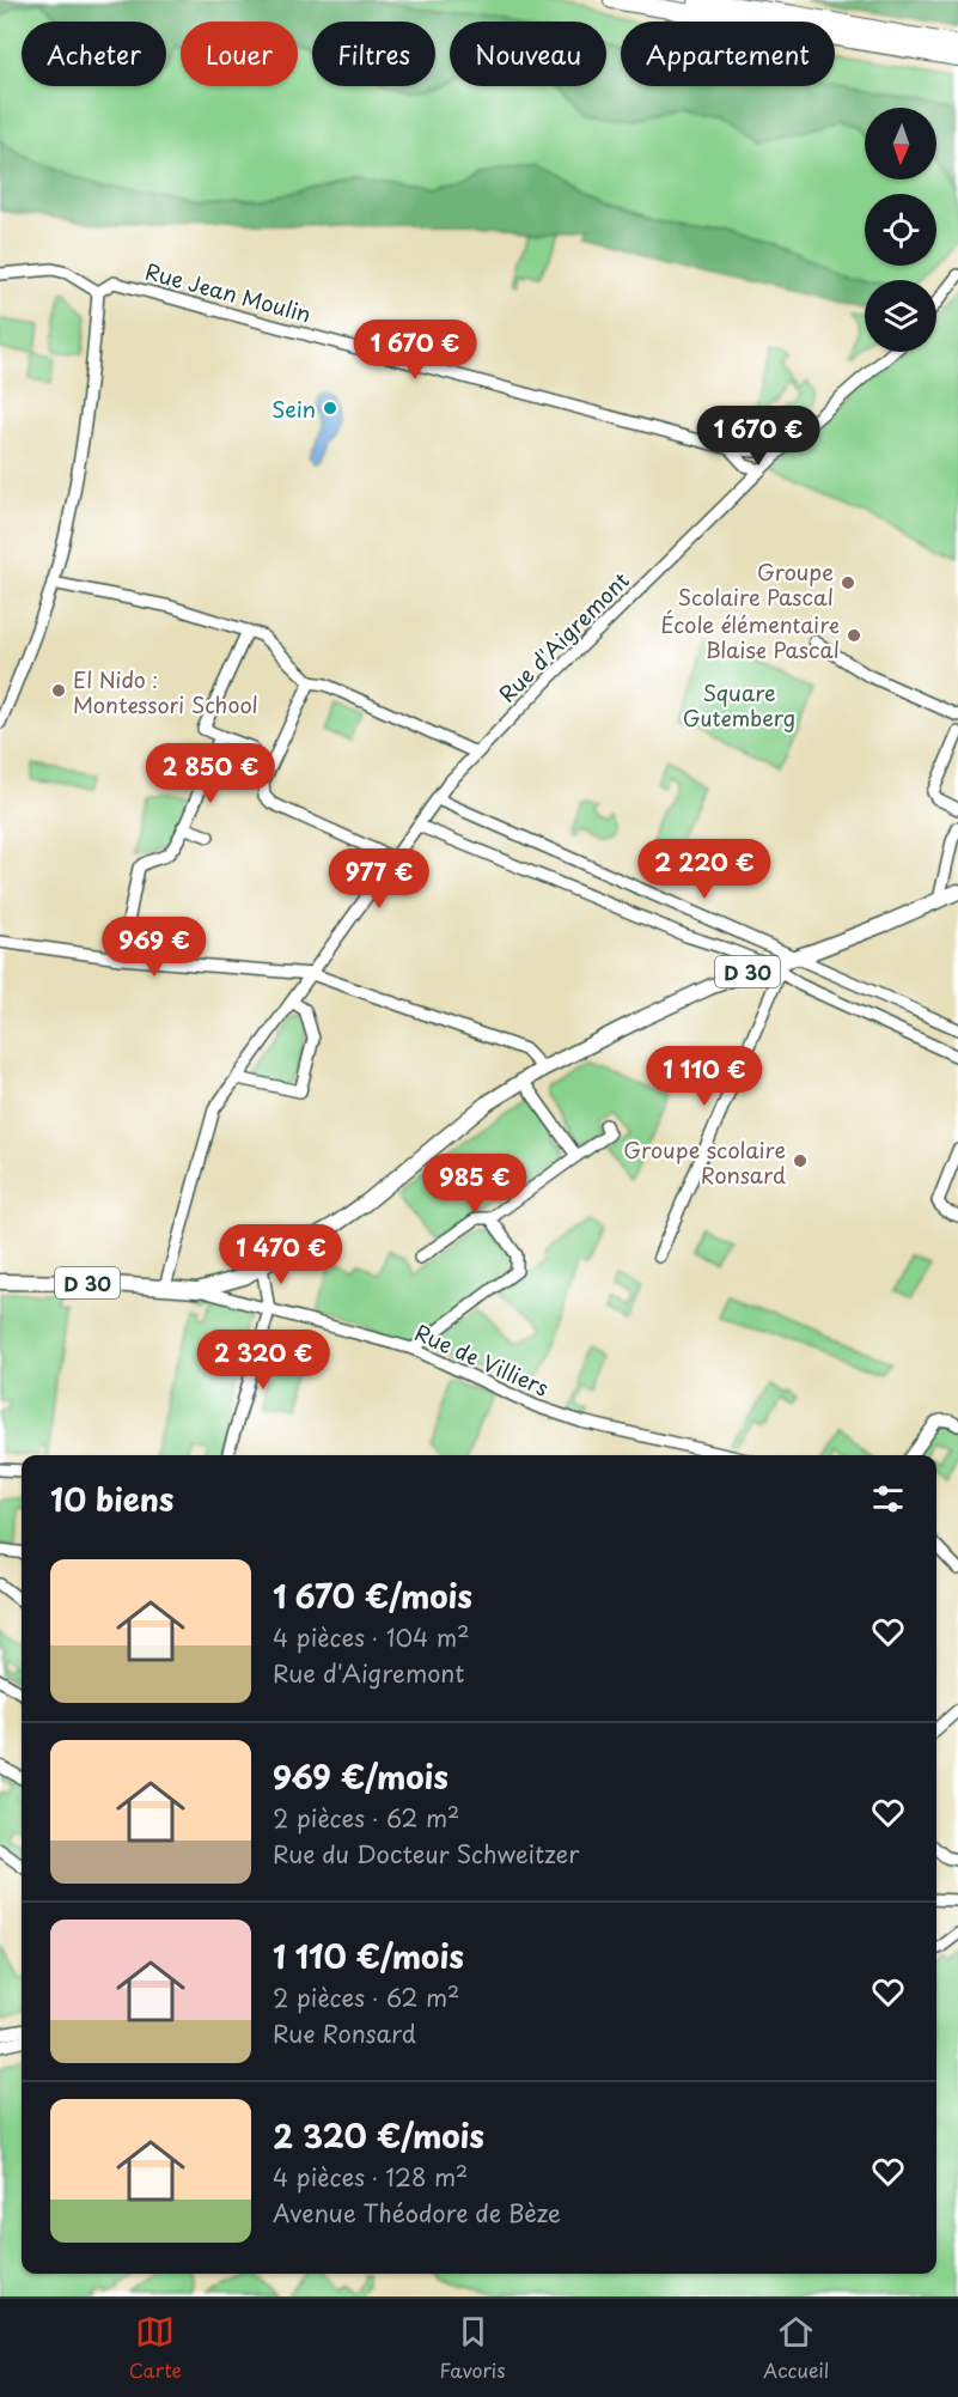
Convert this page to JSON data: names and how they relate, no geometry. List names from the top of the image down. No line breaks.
{"streets":{"main road":["D 30"],"street":["Rue Jean Moulin","Rue d'Aigremont","Rue de Villiers"]},"crossings":[["Rue Jean Moulin","Rue d'Aigremont"],["Rue d'Aigremont","D 30"],["D 30","Rue de Villiers"]],"parks":["Square Gutemberg"],"places":["Sein","Groupe Scolaire Pascal","École élémentaire Blaise Pascal","El Nido : Montessori School","Groupe scolaire Ronsard"],"north":"bottom","page":{"chip":["Acheter","Louer","Filtres","Nouveau","Appartement"],"price":["1 670 €","1 670 €","2 850 €","2 220 €","977 €","969 €","1 110 €","985 €","1 470 €","2 320 €"],"heading":"10 biens","list":[{"name":"1 670 €/mois","note":"4 pièces · 104 m² · Rue d'Aigremont"},{"name":"969 €/mois","note":"2 pièces · 62 m² · Rue du Docteur Schweitzer"},{"name":"1 110 €/mois","note":"2 pièces · 62 m² · Rue Ronsard"},{"name":"2 320 €/mois","note":"4 pièces · 128 m² · Avenue Théodore de Bèze"}],"tabs":["Carte","Favoris","Accueil"]}}
